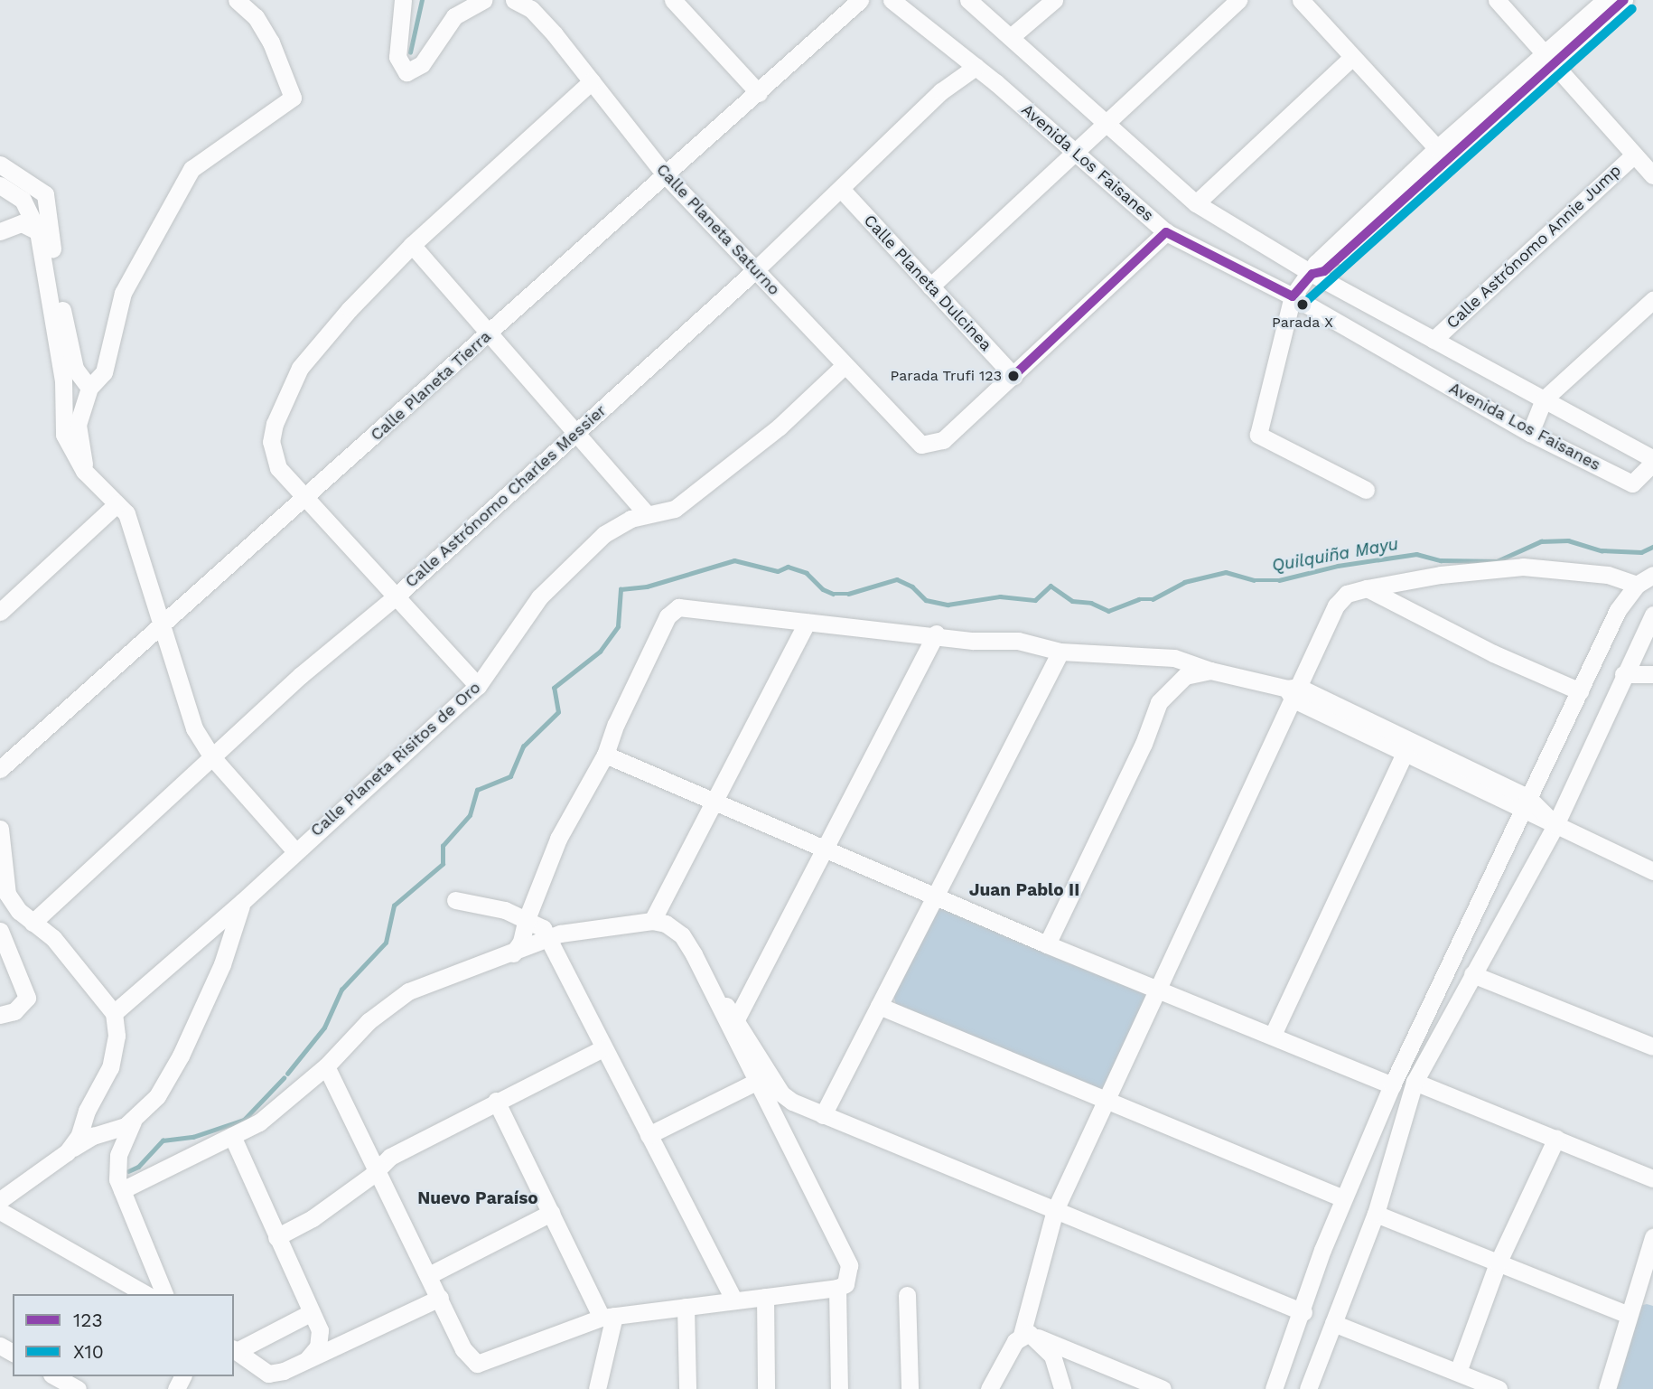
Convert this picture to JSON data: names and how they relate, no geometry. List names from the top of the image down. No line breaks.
{"streets":{"street":["Avenida Los Faisanes","Calle Planeta Saturno","Calle Astrónomo Annie Jump","Calle Planeta Dulcinea","Calle Planeta Tierra","Calle Astrónomo Charles Messier","Calle Planeta Risitos de Oro"]},"crossings":[["Avenida Los Faisanes","Calle Astrónomo Annie Jump"],["Avenida Los Faisanes","Calle Astrónomo Charles Messier"],["Calle Planeta Saturno","Calle Planeta Dulcinea"],["Calle Planeta Saturno","Calle Planeta Tierra"],["Calle Planeta Saturno","Calle Astrónomo Charles Messier"],["Calle Planeta Saturno","Calle Planeta Risitos de Oro"],["Calle Planeta Dulcinea","Calle Astrónomo Charles Messier"]],"districts":["Juan Pablo II","Nuevo Paraíso"],"water":["Quilquiña Mayu"],"places":["Parada X","Parada Trufi 123"],"lines":["transit line 123","transit line X10"],"legend":["123","X10"]}
